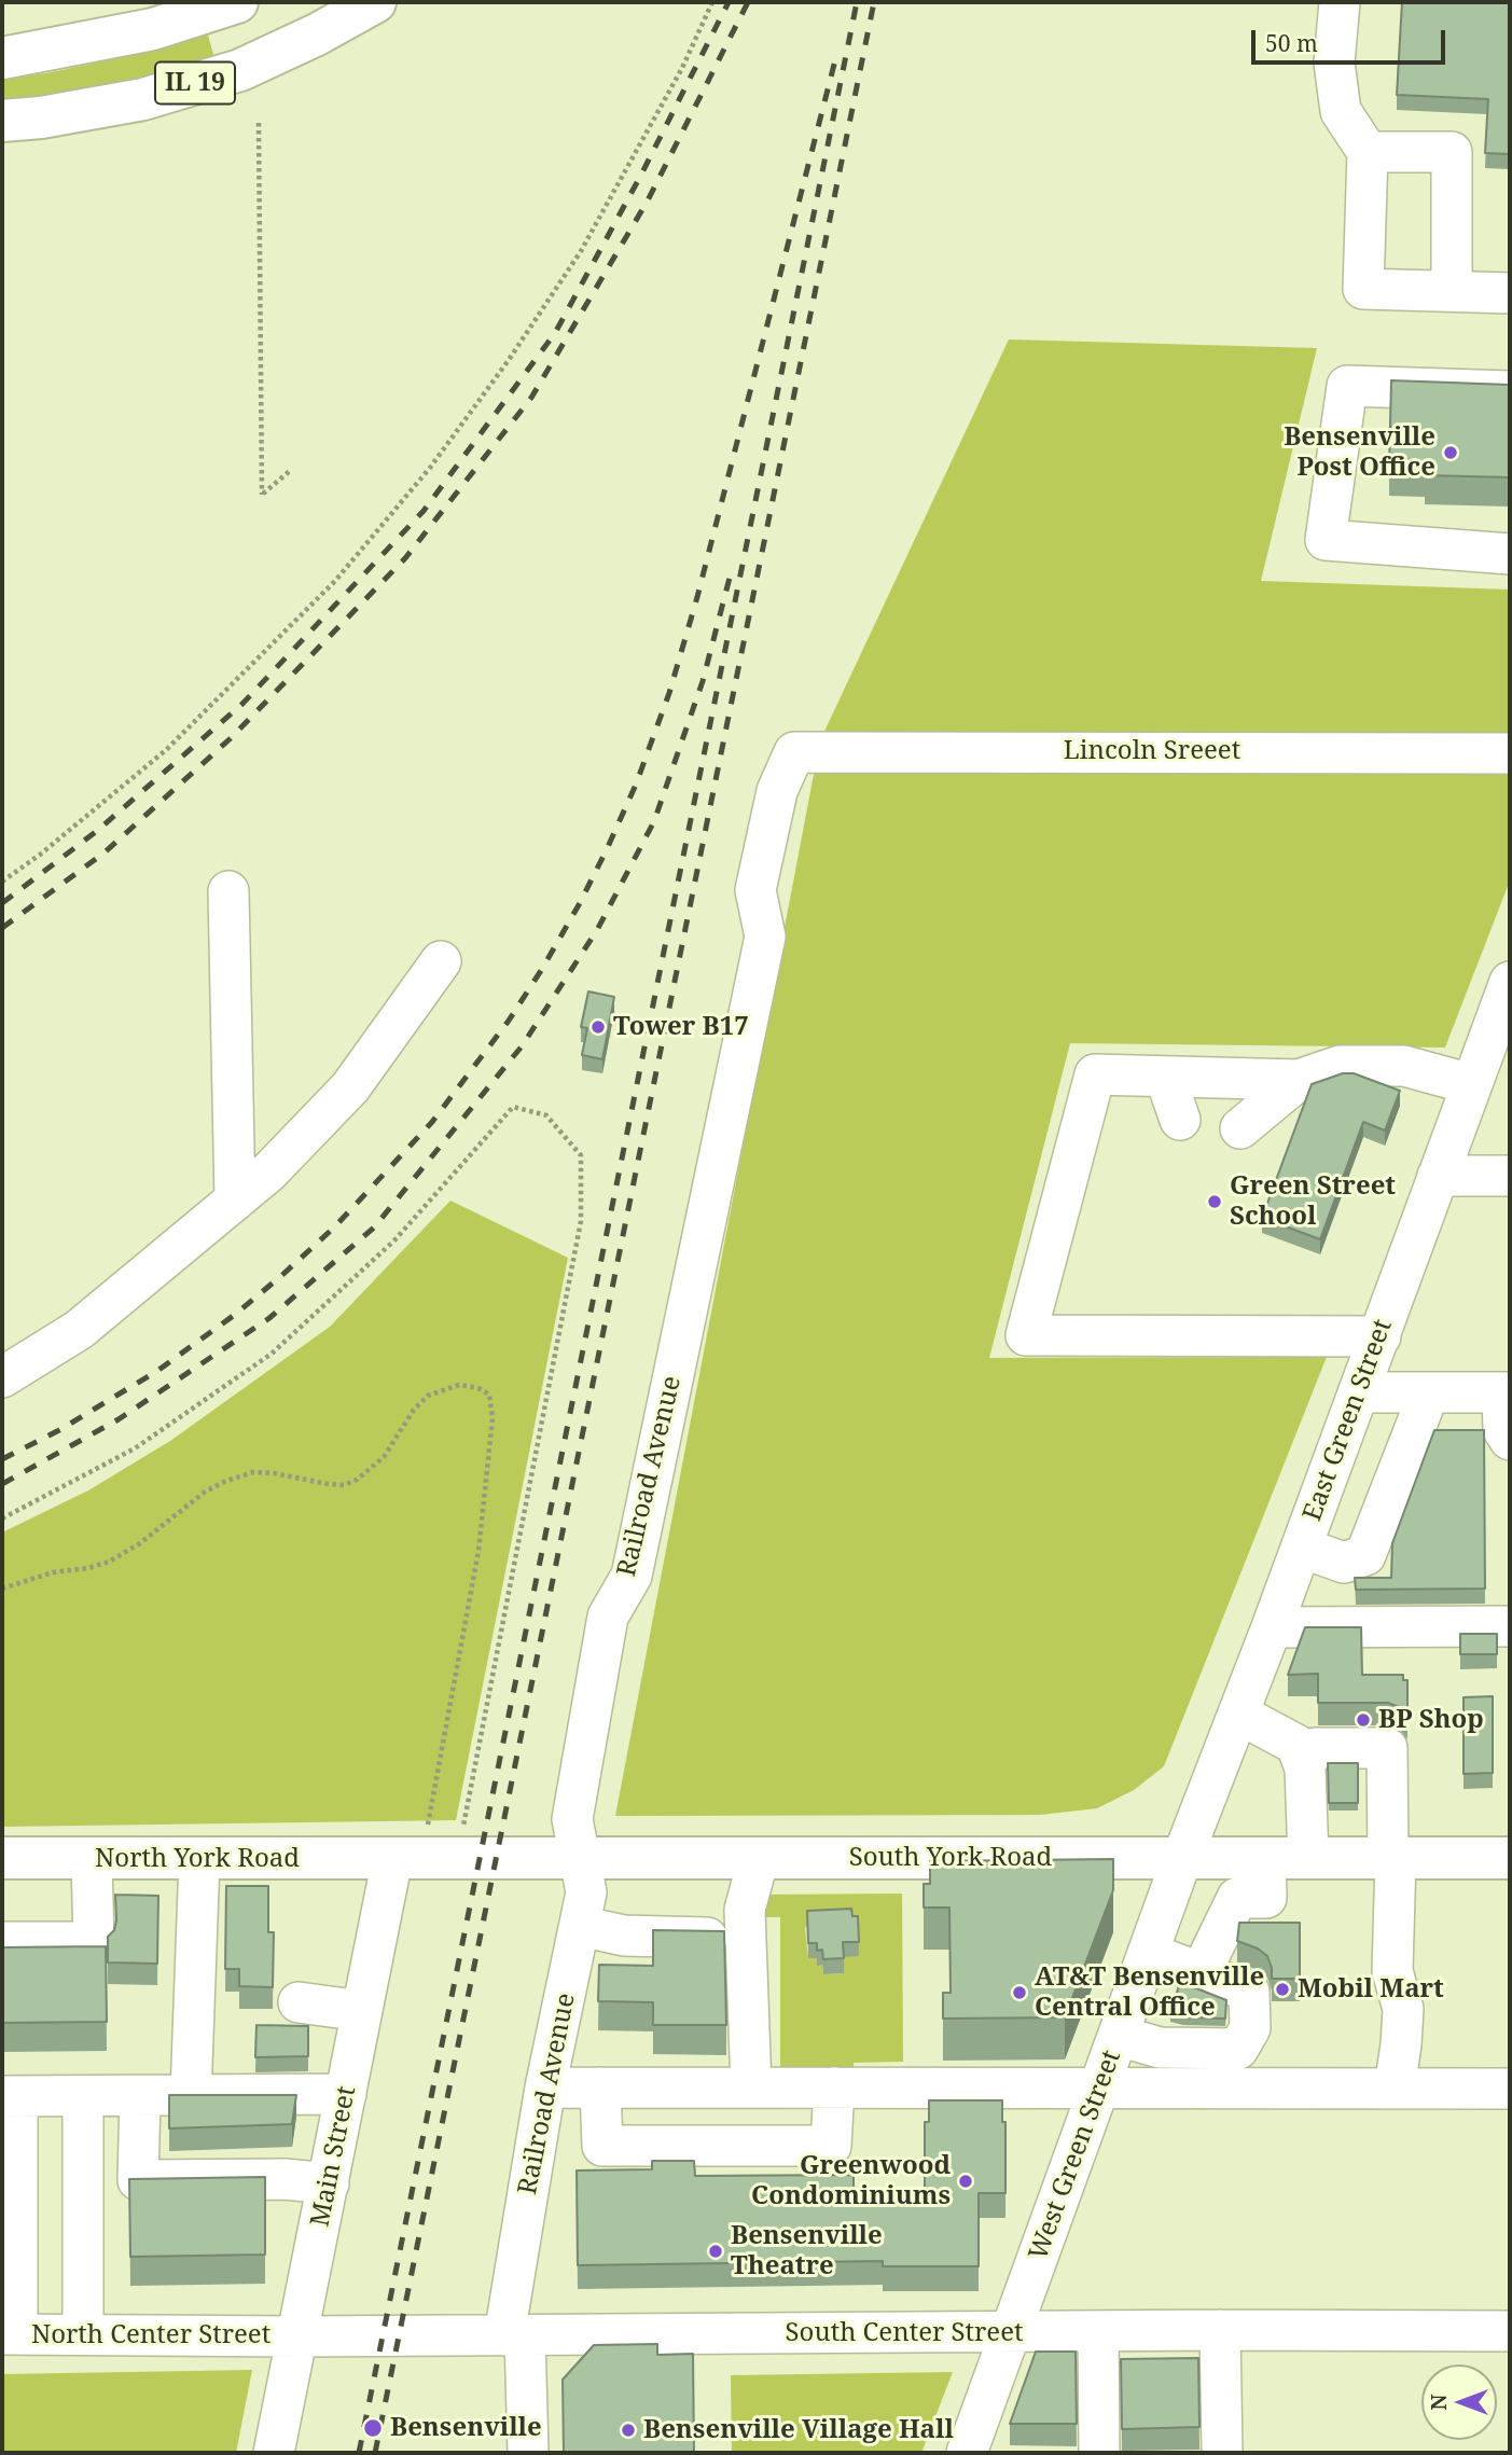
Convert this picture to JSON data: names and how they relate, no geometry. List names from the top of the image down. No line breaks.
{"streets":{"main road":["IL 19","South York Road","North York Road"],"street":["Lincoln Sreeet","East Green Street","Railroad Avenue","West Green Street","Main Street","South Center Street","North Center Street"]},"crossings":[["Lincoln Sreeet","Railroad Avenue"],["East Green Street","South York Road"],["East Green Street","West Green Street"],["Railroad Avenue","South York Road"],["Railroad Avenue","South Center Street"],["South York Road","North York Road"],["South York Road","West Green Street"],["South York Road","Main Street"],["North York Road","Main Street"],["West Green Street","South Center Street"],["Main Street","South Center Street"],["Main Street","North Center Street"],["South Center Street","North Center Street"]],"places":["Bensenville Post Office","Tower B17","Green Street School","BP Shop","Mobil Mart","AT&T Bensenville Central Office","Greenwood Condominiums","Bensenville Theatre","Bensenville","Bensenville Village Hall"],"scale_bar":"50 m","north":"left"}
